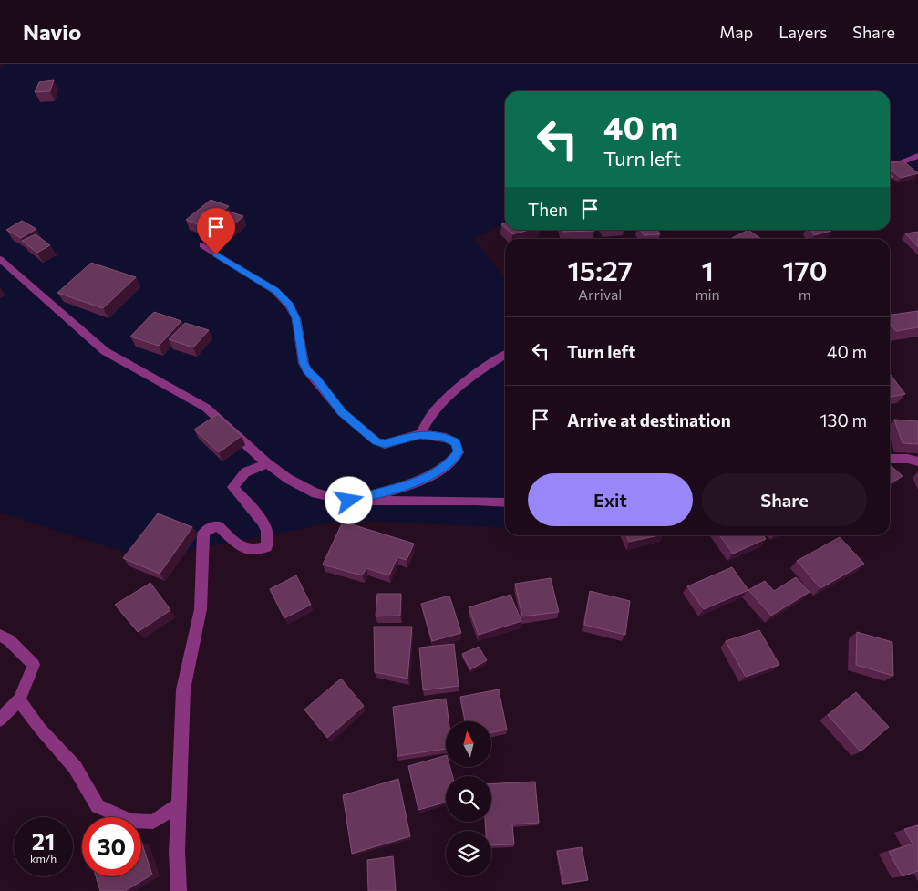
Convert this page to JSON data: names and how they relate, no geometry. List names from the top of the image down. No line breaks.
{"north":"top","page":{"header":"Navio","nav":["Map","Layers","Share"],"turn":["40 m","Turn left"],"then":"Then","eta":["15:27","Arrival","1","min","170","m"],"list":[{"name":"Turn left","value":"40 m"},{"name":"Arrive at destination","value":"130 m"}],"buttons":["Exit","Share"],"speed":"21 km/h","limit":"30"}}
